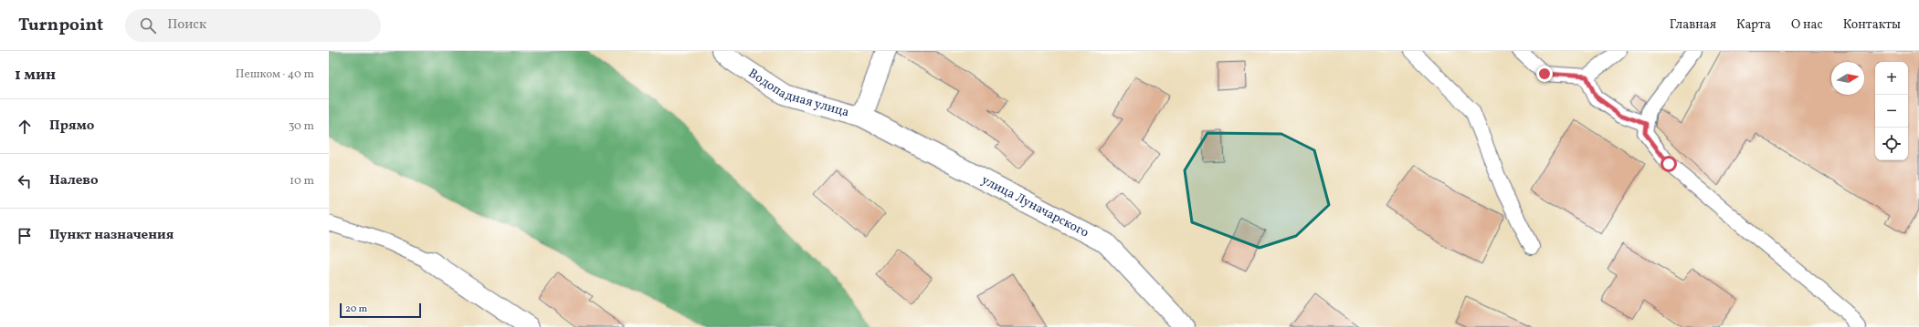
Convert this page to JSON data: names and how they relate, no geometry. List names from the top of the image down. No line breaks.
{"streets":{"street":["Водопадная улица","улица Луначарского"]},"crossings":[["Водопадная улица","улица Луначарского"]],"scale_bar":"20 m","north":"right","page":{"header":"Turnpoint","search":"Поиск","nav":["Главная","Карта","О нас","Контакты"],"heading":["1 мин","Пешком · 40 m"],"map_buttons":["+","−"],"list":[["Прямо","30 m"],["Налево","10 m"],"Пункт назначения"],"scale":"20 m"}}
